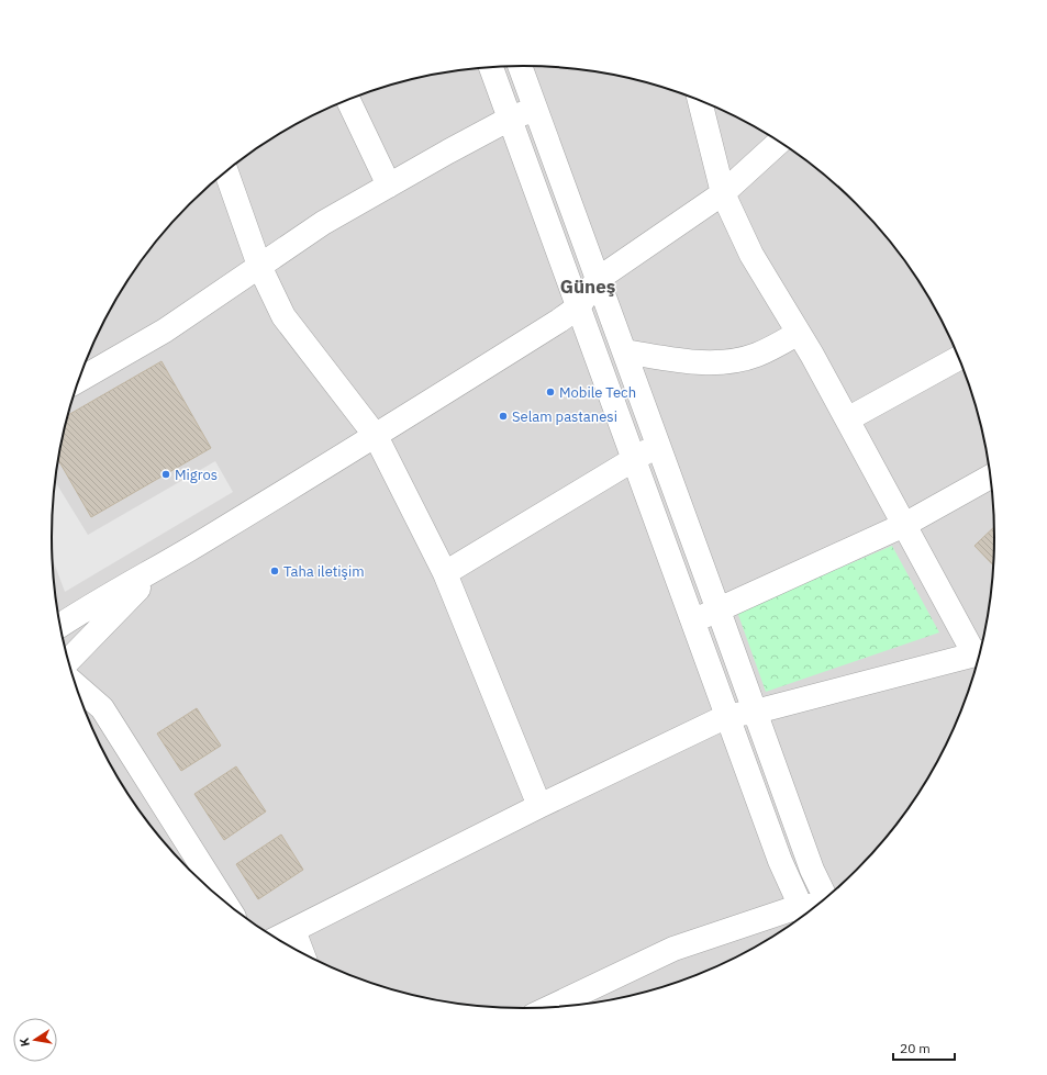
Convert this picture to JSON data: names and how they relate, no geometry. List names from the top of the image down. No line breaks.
{"districts":["Güneş"],"places":["Mobile Tech","Selam pastanesi","Migros","Taha iletişim"],"scale_bar":"20 m","north":"left"}
